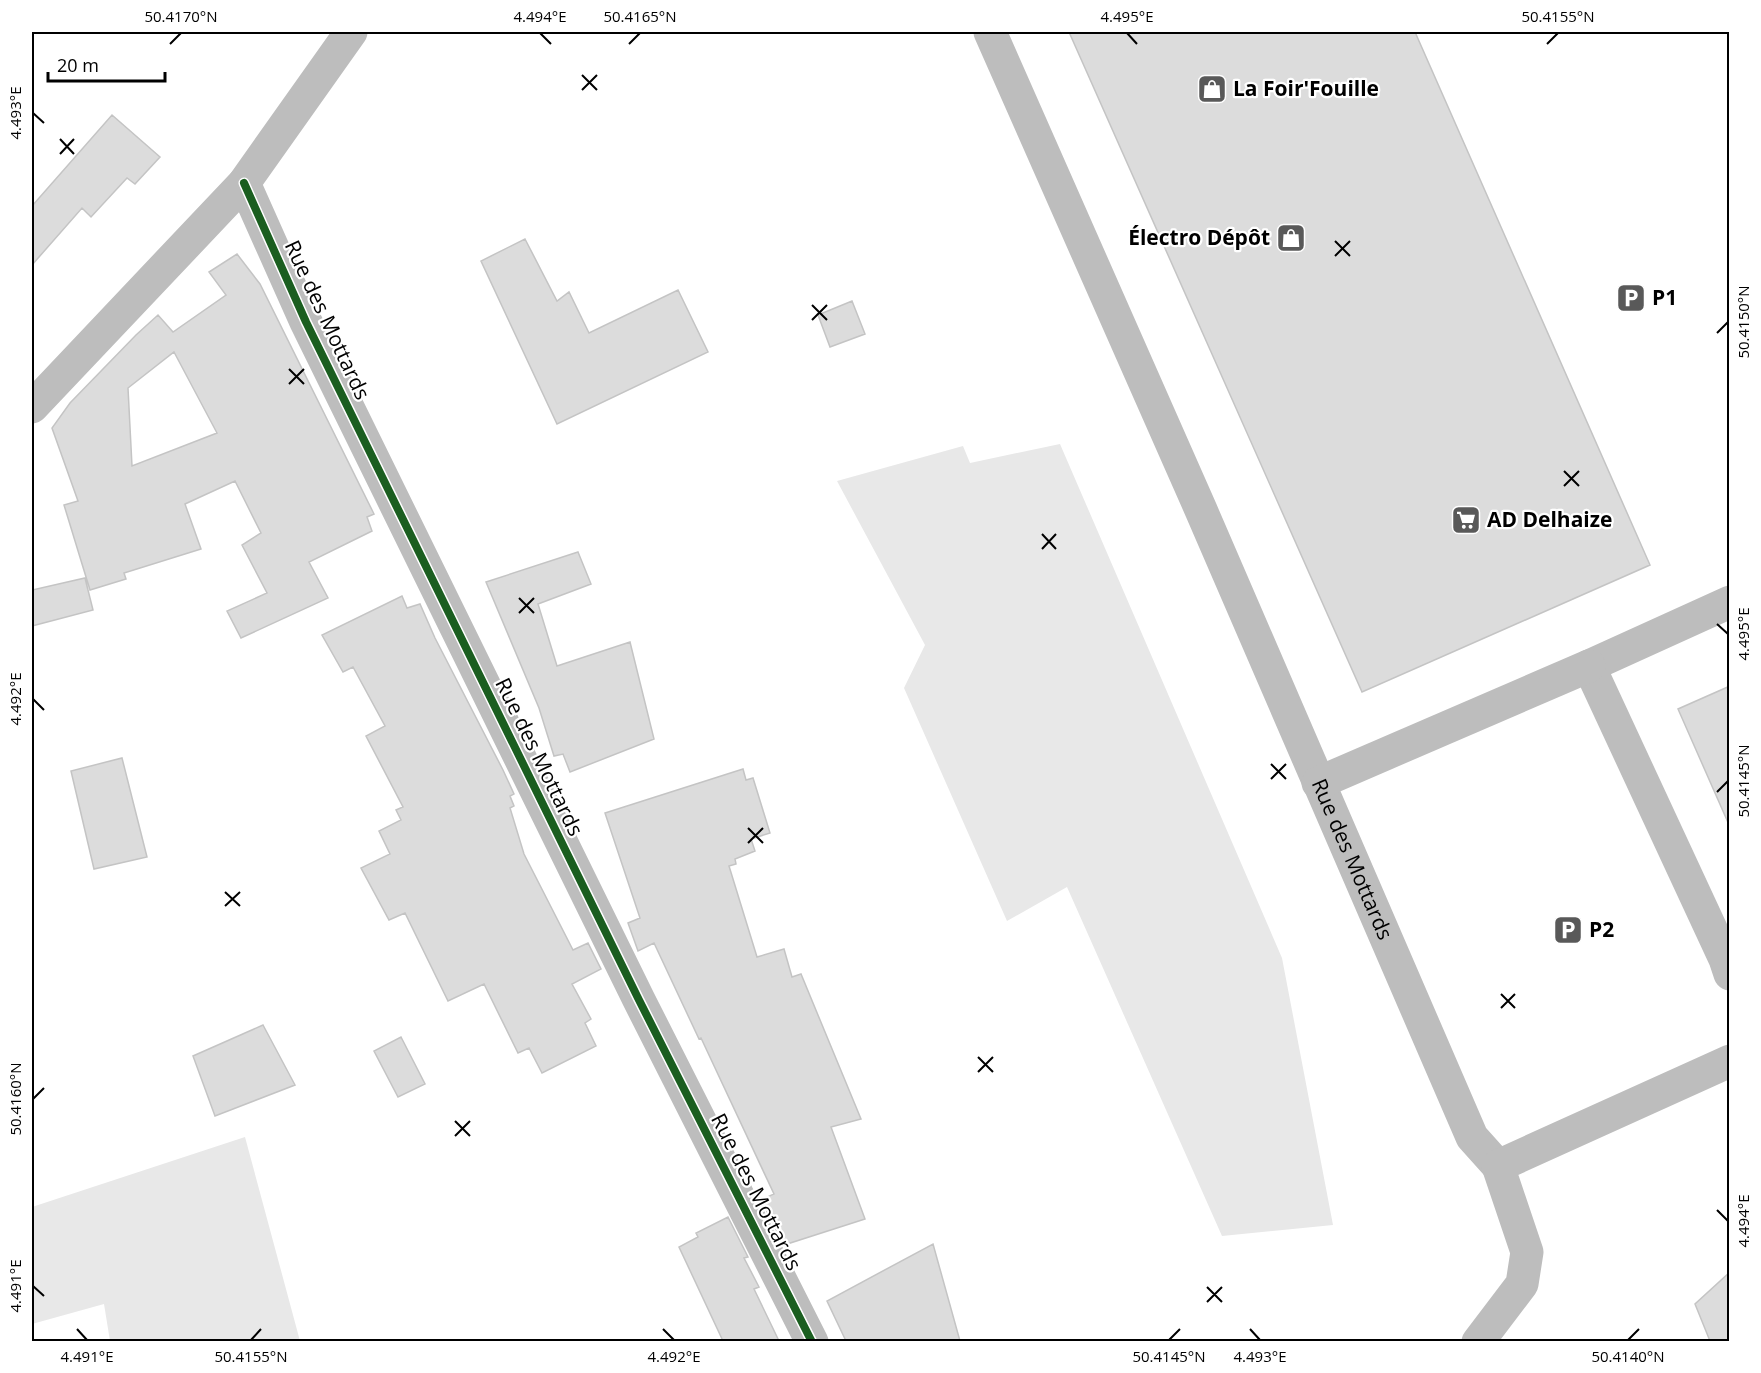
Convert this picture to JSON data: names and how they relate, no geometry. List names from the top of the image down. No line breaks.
{"streets":{"street":["Rue des Mottards"]},"places":{"shop":["La Foir'Fouille","Électro Dépôt"],"parking":["P1","P2"],"supermarket":["AD Delhaize"]},"scale_bar":"20 m","coordinates":["50.4170°N","4.494°E","50.4165°N","4.495°E","50.4155°N","4.493°E","50.4150°N","4.492°E","50.4145°N","50.4160°N","4.491°E","50.4140°N"]}
